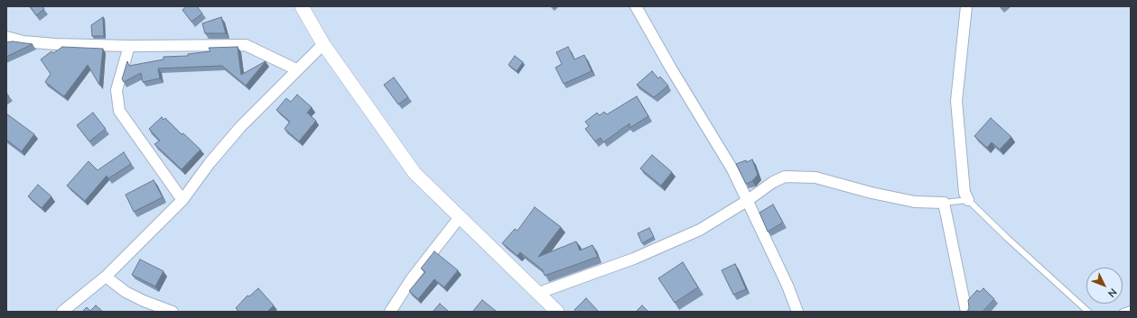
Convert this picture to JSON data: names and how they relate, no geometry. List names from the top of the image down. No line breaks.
{"north":"bottom right"}
